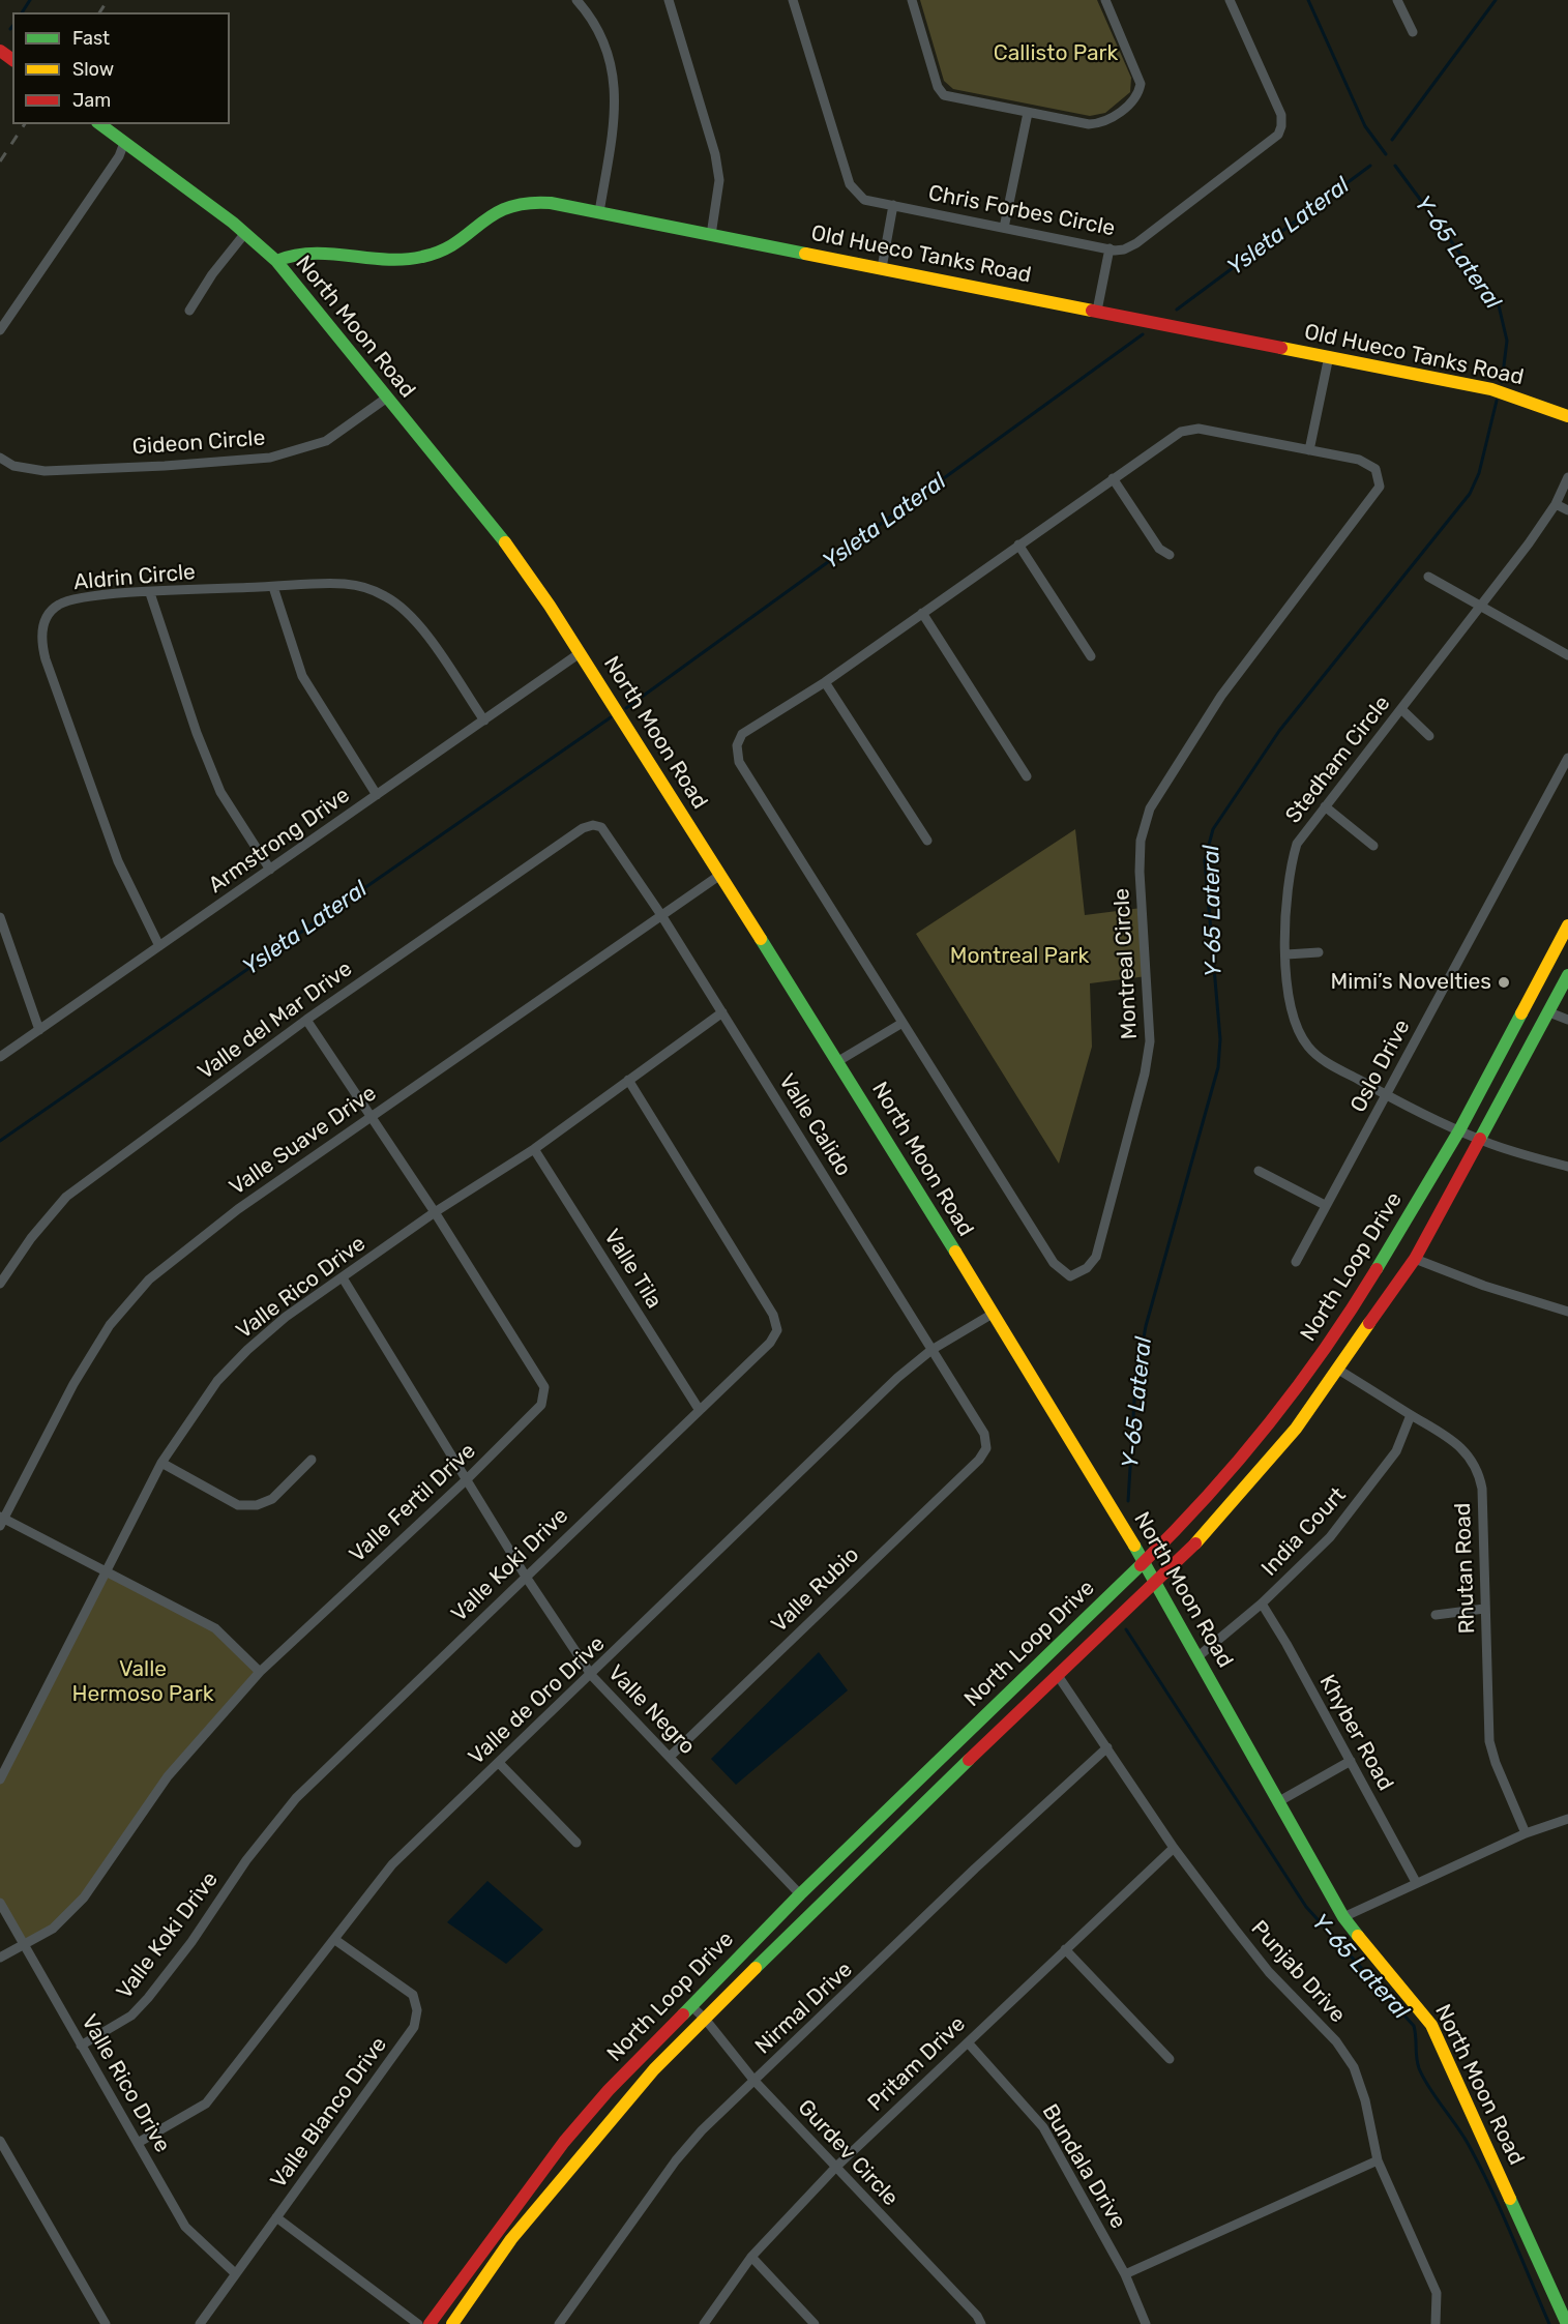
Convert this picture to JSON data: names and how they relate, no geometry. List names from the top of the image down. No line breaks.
{"streets":{"street":["Chris Forbes Circle","Old Hueco Tanks Road","North Moon Road","Gideon Circle","Aldrin Circle","Stedham Circle","Armstrong Drive","Montreal Circle","Valle del Mar Drive","Oslo Drive","Valle Calido","Valle Suave Drive","North Loop Drive","Valle Tila","Valle Rico Drive","Valle Fertil Drive","India Court","Valle Koki Drive","Rhutan Road","Valle Rubio","Valle de Oro Drive","Valle Negro","Khyber Road","Punjab Drive","Nirmal Drive","Pritam Drive","Valle Blanco Drive","Gurdev Circle","Bundala Drive"]},"crossings":[["Old Hueco Tanks Road","North Moon Road"],["North Moon Road","Gideon Circle"],["North Moon Road","Armstrong Drive"],["North Moon Road","Valle Suave Drive"],["North Moon Road","North Loop Drive"],["North Moon Road","India Court"],["North Moon Road","Valle de Oro Drive"],["Aldrin Circle","Armstrong Drive"],["Stedham Circle","Oslo Drive"],["Stedham Circle","North Loop Drive"],["Valle del Mar Drive","Valle Calido"],["Valle del Mar Drive","Valle Fertil Drive"],["Valle Calido","Valle Suave Drive"],["Valle Calido","Valle Rico Drive"],["Valle Calido","Valle Rubio"],["Valle Calido","Valle de Oro Drive"],["Valle Suave Drive","Valle Fertil Drive"],["North Loop Drive","Rhutan Road"],["North Loop Drive","Valle Negro"],["North Loop Drive","Punjab Drive"],["North Loop Drive","Gurdev Circle"],["Valle Tila","Valle Rico Drive"],["Valle Tila","Valle Koki Drive"],["Valle Rico Drive","Valle Fertil Drive"],["Valle Rico Drive","Valle Koki Drive"],["Valle Rico Drive","Valle de Oro Drive"],["Valle Rico Drive","Valle Negro"],["Valle Rico Drive","Valle Blanco Drive"],["Valle Fertil Drive","Valle Negro"],["India Court","Rhutan Road"],["India Court","Khyber Road"],["Valle Koki Drive","Valle Negro"],["Valle Rubio","Valle Negro"],["Valle de Oro Drive","Valle Negro"],["Valle de Oro Drive","Valle Blanco Drive"],["Punjab Drive","Nirmal Drive"],["Punjab Drive","Pritam Drive"],["Nirmal Drive","Gurdev Circle"],["Pritam Drive","Gurdev Circle"],["Pritam Drive","Bundala Drive"]],"water":["Ysleta Lateral","Y-65 Lateral"],"parks":["Callisto Park","Montreal Park","Valle Hermoso Park"],"places":["Mimi’s Novelties"],"legend":["Fast","Slow","Jam"]}
